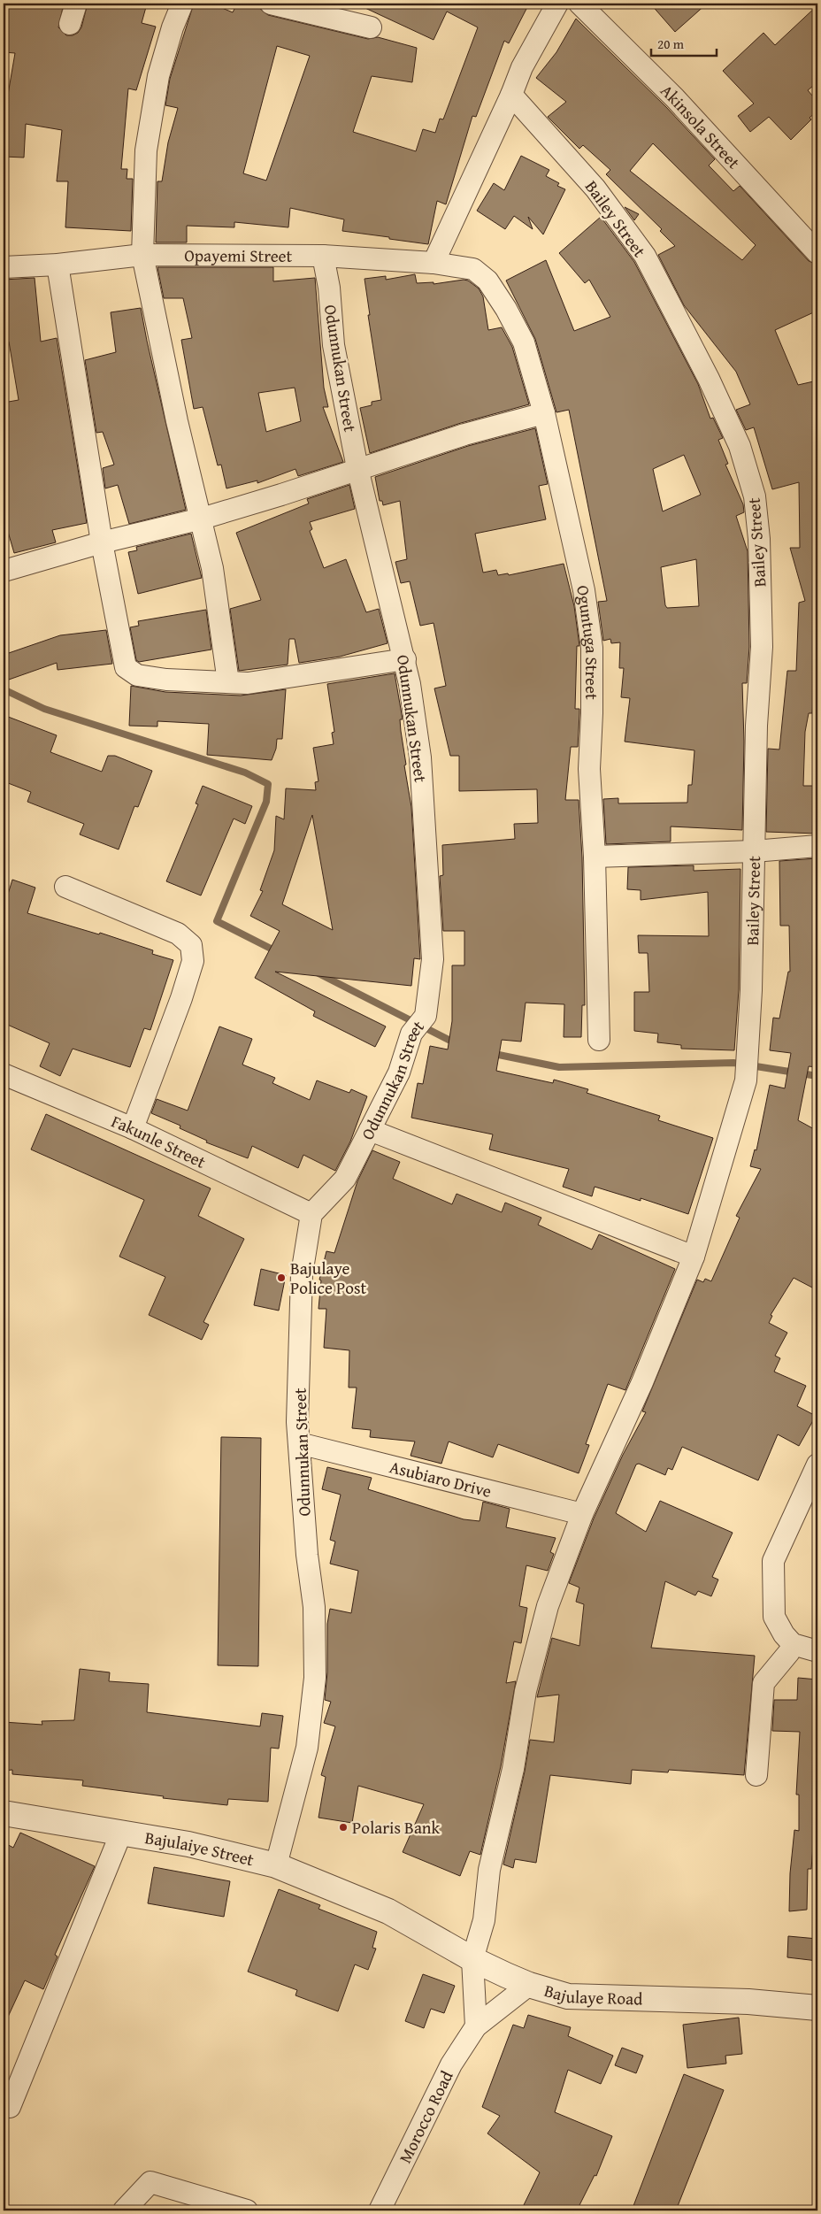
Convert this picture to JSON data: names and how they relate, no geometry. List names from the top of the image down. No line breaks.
{"streets":{"street":["Akinsola Street","Bailey Street","Opayemi Street","Odunnukan Street","Oguntuga Street","Fakunle Street","Asubiaro Drive","Bajulaiye Street","Bajulaye Road","Morocco Road"]},"crossings":[["Bailey Street","Asubiaro Drive"],["Bailey Street","Bajulaye Road"],["Opayemi Street","Odunnukan Street"],["Opayemi Street","Oguntuga Street"],["Odunnukan Street","Fakunle Street"],["Odunnukan Street","Asubiaro Drive"],["Odunnukan Street","Bajulaiye Street"],["Bajulaiye Street","Bajulaye Road"],["Bajulaye Road","Morocco Road"]],"places":["Bajulaye Police Post","Polaris Bank"],"scale_bar":"20 m"}
